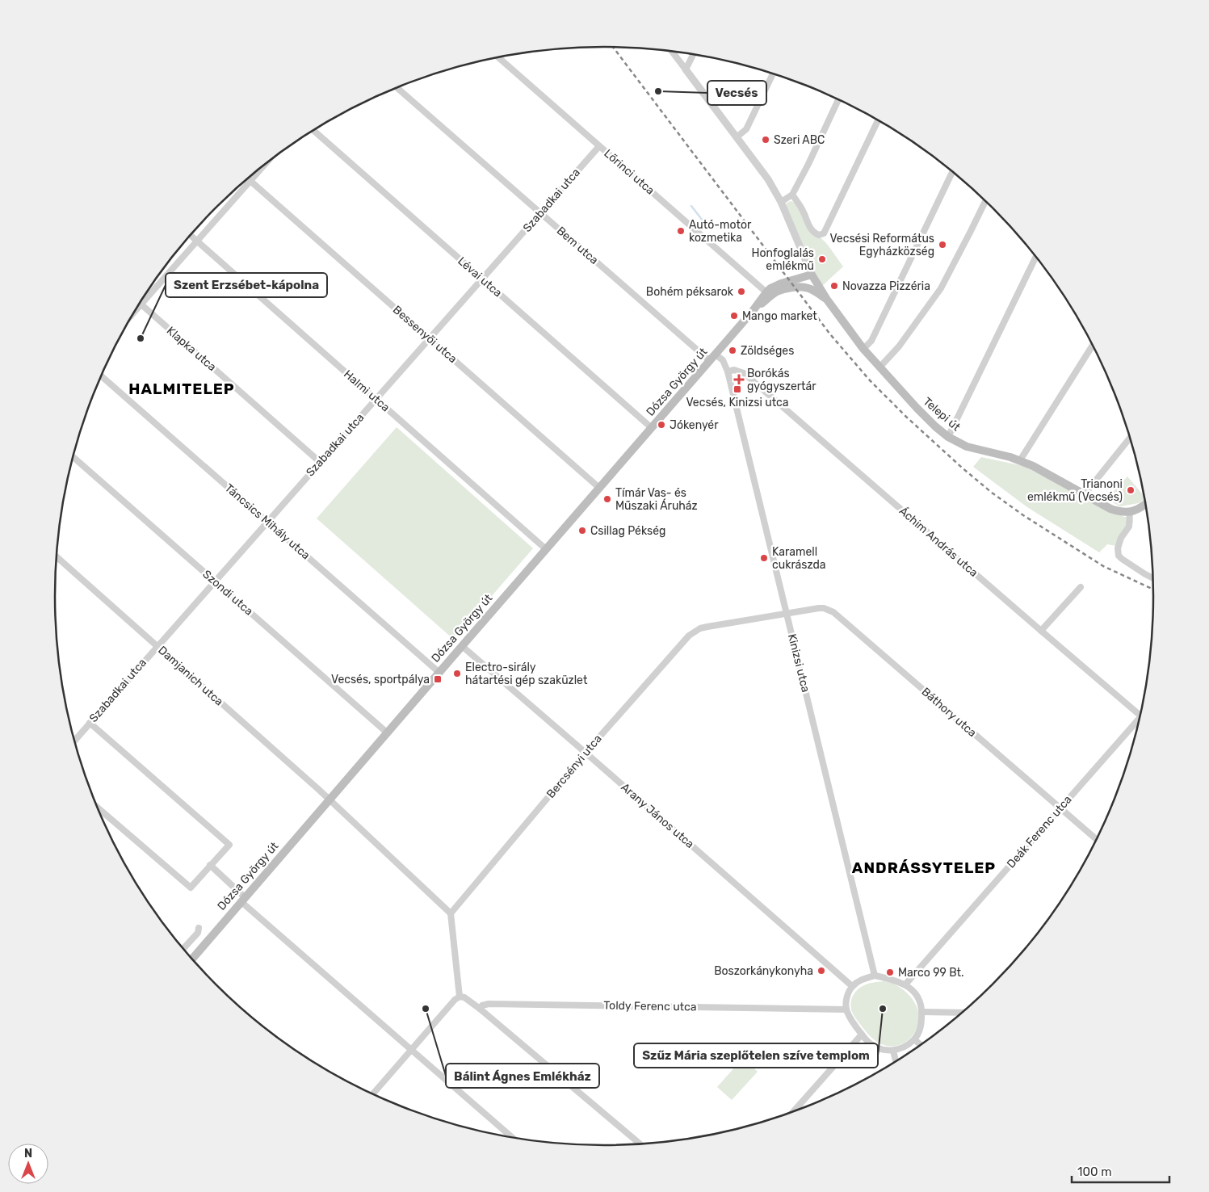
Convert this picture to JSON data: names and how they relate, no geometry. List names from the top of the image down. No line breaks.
{"streets":{"main road":["Dózsa György út","Telepi út"],"street":["Lőrinci utca","Szabadkai utca","Bem utca","Lévai utca","Bessenyői utca","Klapka utca","Halmi utca","Táncsics Mihály utca","Áchim András utca","Szondi utca","Kinizsi utca","Damjanich utca","Báthory utca","Bercsényi utca","Arany János utca","Deák Ferenc utca","Toldy Ferenc utca"]},"crossings":[["Lőrinci utca","Szabadkai utca"],["Lőrinci utca","Dózsa György út"],["Szabadkai utca","Bem utca"],["Szabadkai utca","Lévai utca"],["Szabadkai utca","Bessenyői utca"],["Szabadkai utca","Klapka utca"],["Szabadkai utca","Halmi utca"],["Szabadkai utca","Táncsics Mihály utca"],["Szabadkai utca","Szondi utca"],["Szabadkai utca","Damjanich utca"],["Bem utca","Dózsa György út"],["Lévai utca","Dózsa György út"],["Bessenyői utca","Dózsa György út"],["Dózsa György út","Halmi utca"],["Dózsa György út","Telepi út"],["Dózsa György út","Táncsics Mihály utca"],["Dózsa György út","Szondi utca"],["Dózsa György út","Kinizsi utca"],["Dózsa György út","Damjanich utca"],["Dózsa György út","Arany János utca"],["Áchim András utca","Kinizsi utca"],["Kinizsi utca","Báthory utca"],["Kinizsi utca","Bercsényi utca"],["Kinizsi utca","Arany János utca"],["Kinizsi utca","Deák Ferenc utca"],["Kinizsi utca","Toldy Ferenc utca"],["Damjanich utca","Bercsényi utca"],["Báthory utca","Bercsényi utca"],["Báthory utca","Deák Ferenc utca"],["Bercsényi utca","Arany János utca"],["Arany János utca","Deák Ferenc utca"],["Arany János utca","Toldy Ferenc utca"],["Deák Ferenc utca","Toldy Ferenc utca"]],"districts":["HALMITELEP","ANDRÁSSYTELEP"],"places":{"other":["Vecsés","Szeri ABC","Autó-motor kozmetika","Vecsési Református Egyházközség","Honfoglalás emlékmű","Novazza Pizzéria","Bohém péksarok","Mango market","Szent Erzsébet-kápolna","Zöldséges","Jókenyér","Trianoni emlékmű (Vecsés)","Tímár Vas- és Műszaki Áruház","Csillag Pékség","Karamell cukrászda","Electro-sirály hátartési gép szaküzlet","Boszorkánykonyha","Marco 99 Bt.","Bálint Ágnes Emlékház","Szűz Mária szeplőtelen szíve templom"],"health":["Borókás gyógyszertár"],"transit":["Vecsés, Kinizsi utca","Vecsés, sportpálya"]},"scale_bar":"100 m","north":"top"}
